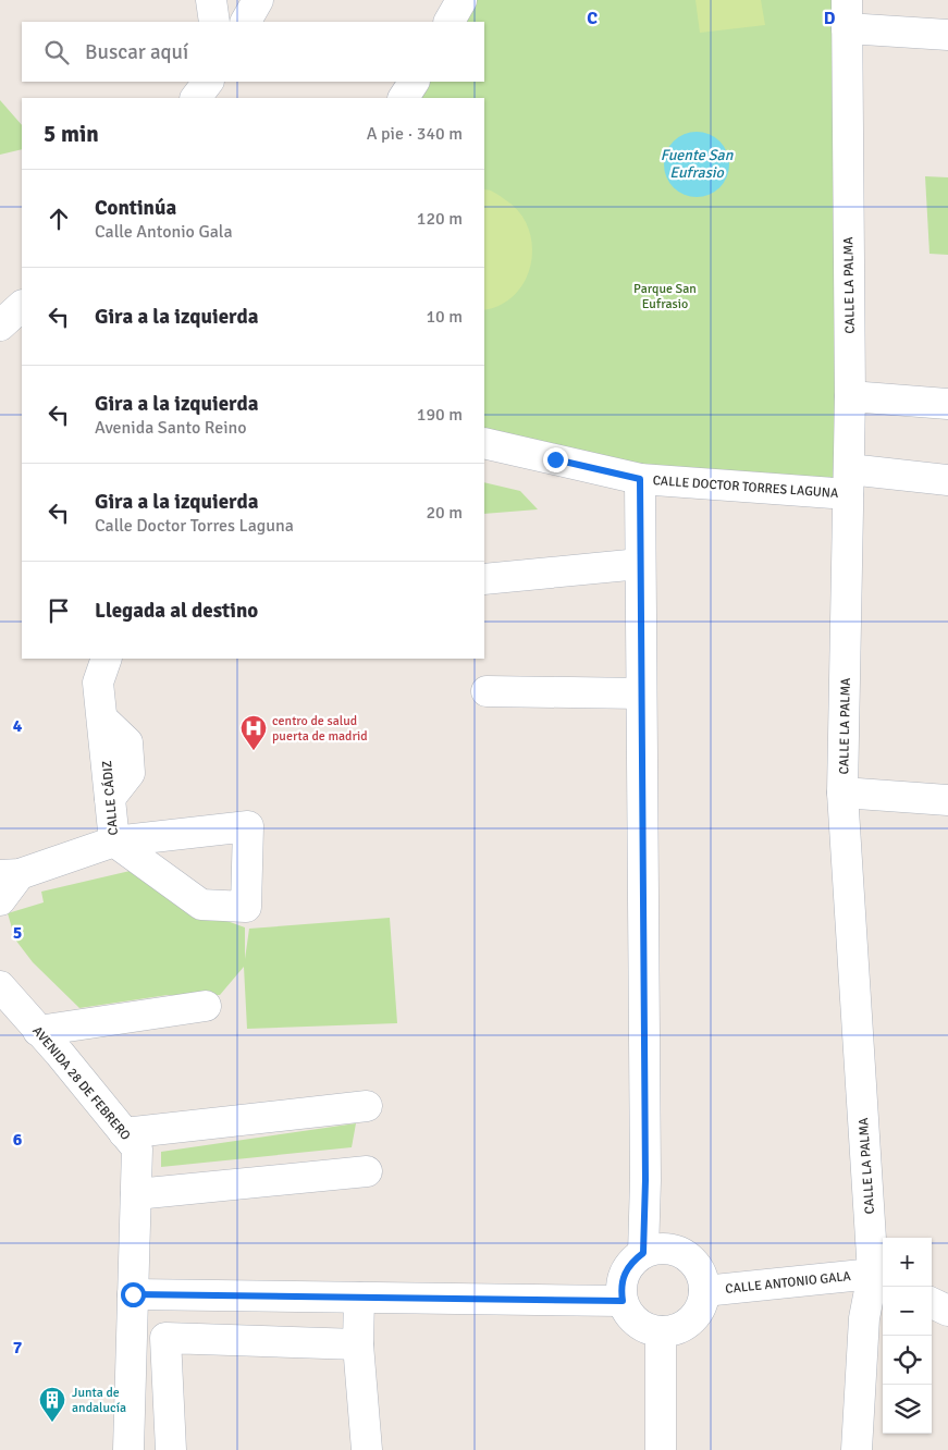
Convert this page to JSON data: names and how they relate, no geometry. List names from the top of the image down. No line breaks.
{"streets":{"street":["CALLE LA PALMA","CALLE DOCTOR TORRES LAGUNA","CALLE CÁDIZ","AVENIDA 28 DE FEBRERO","CALLE ANTONIO GALA"]},"crossings":[["CALLE LA PALMA","CALLE DOCTOR TORRES LAGUNA"],["CALLE LA PALMA","CALLE ANTONIO GALA"]],"water":["Fuente San Eufrasio"],"parks":["Parque San Eufrasio"],"places":{"hospital":["centro de salud puerta de madrid"],"building":["Junta de andalucía"]},"page":{"search":"Buscar aquí","heading":["5 min","A pie · 340 m"],"list":[["Continúa","Calle Antonio Gala","120 m"],["Gira a la izquierda","10 m"],["Gira a la izquierda","Avenida Santo Reino","190 m"],["Gira a la izquierda","Calle Doctor Torres Laguna","20 m"],"Llegada al destino"],"map_buttons":["+","−"]},"grid":{"columns":["C","D"],"rows":["4","5","6","7"]}}
